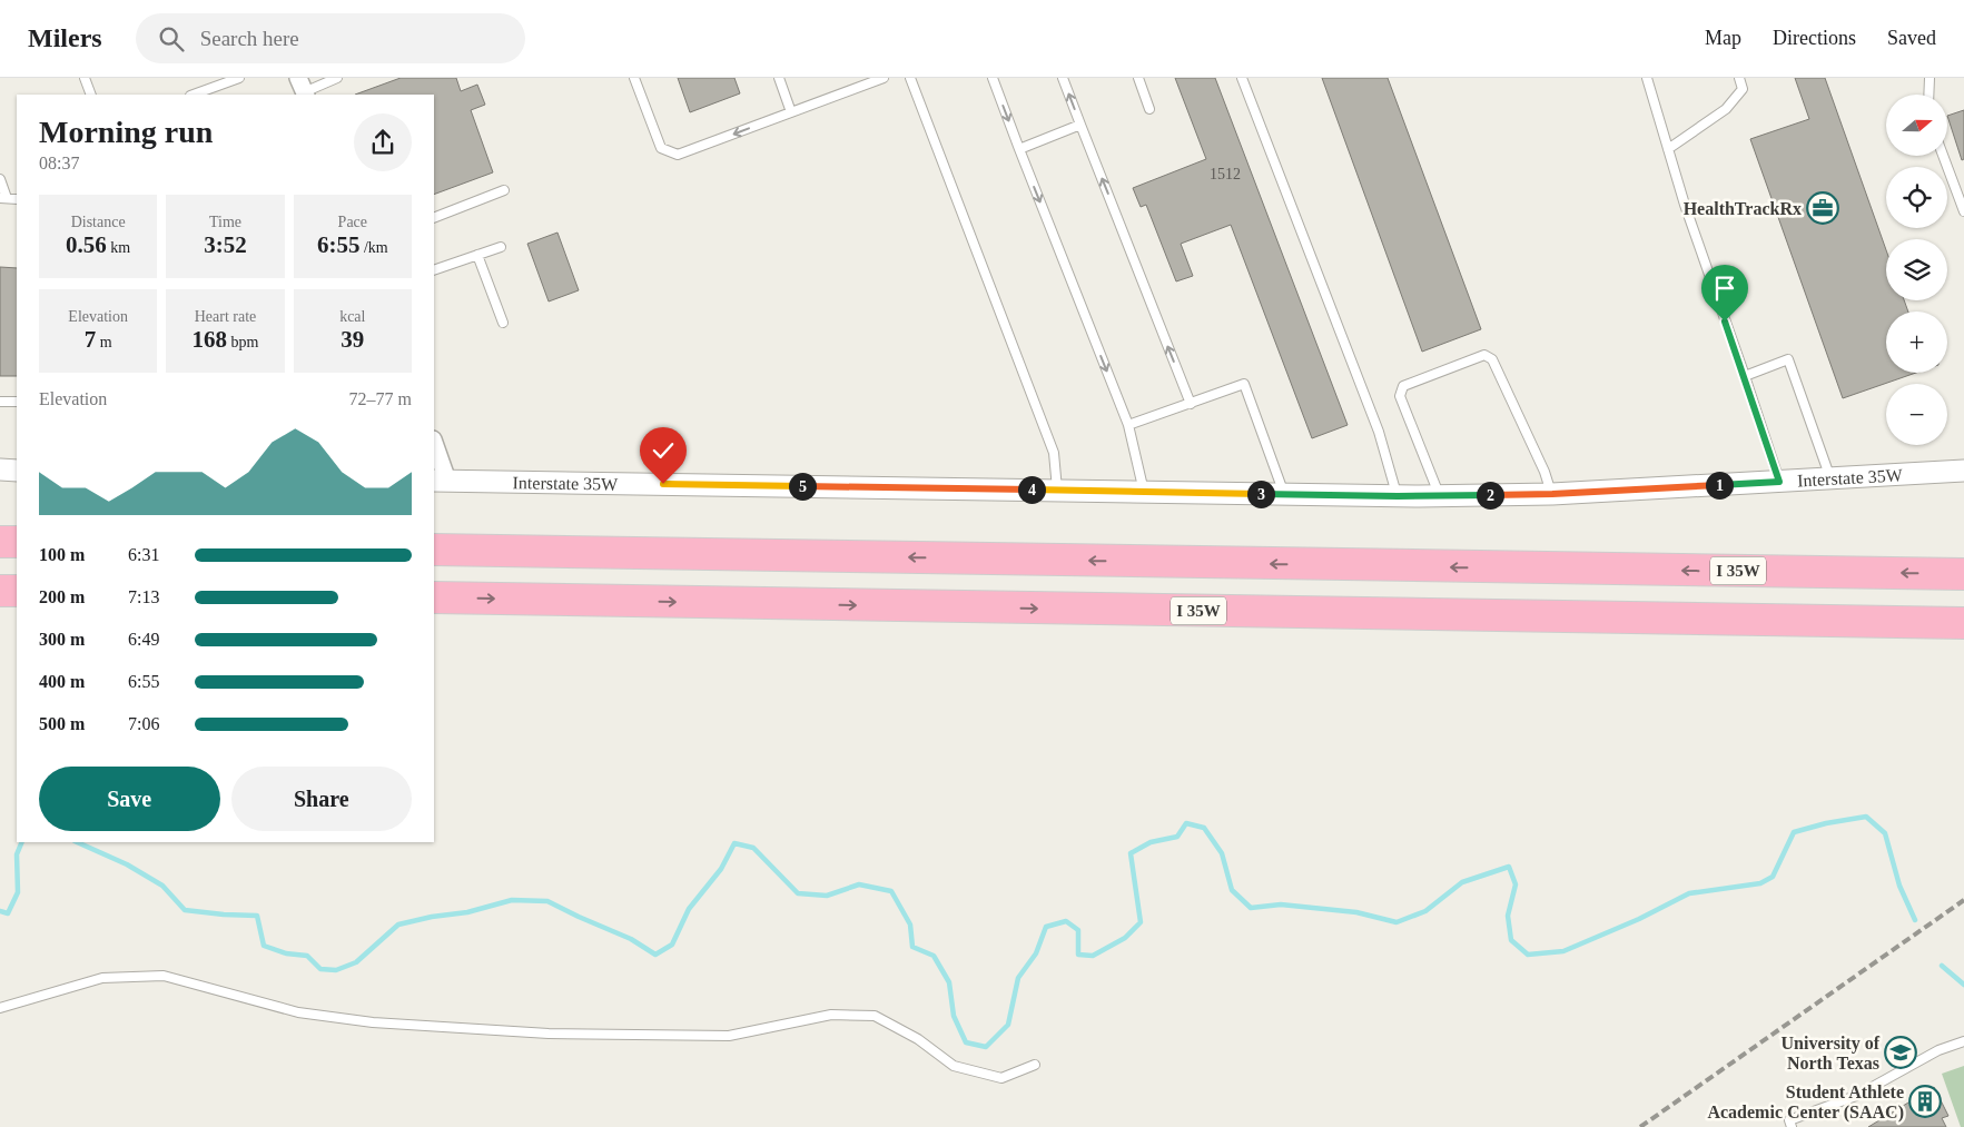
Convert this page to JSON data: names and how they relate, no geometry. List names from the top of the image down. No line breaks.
{"streets":{"highway":["I 35W"],"street":["Interstate 35W"]},"places":{"office":["HealthTrackRx"],"school or university":["University of North Texas"],"building":["Student Athlete Academic Center (SAAC)"]},"house_numbers":["1512"],"north":"right","page":{"header":"Milers","search":"Search here","nav":["Map","Directions","Saved"],"map_buttons":["+","−"],"heading":["Morning run","08:37"],"stats":[["Distance","0.56 km"],["Time","3:52"],["Pace","6:55 /km"],["Elevation","7 m"],["Heart rate","168 bpm"],["kcal","39"]],"chart":["Elevation","72–77 m"],"pins":["1","5","4","3","2"],"list":[{"name":"100 m","note":"6:31"},{"name":"200 m","note":"7:13"},{"name":"300 m","note":"6:49"},{"name":"400 m","note":"6:55"},{"name":"500 m","note":"7:06"}],"buttons":["Save","Share"]}}
